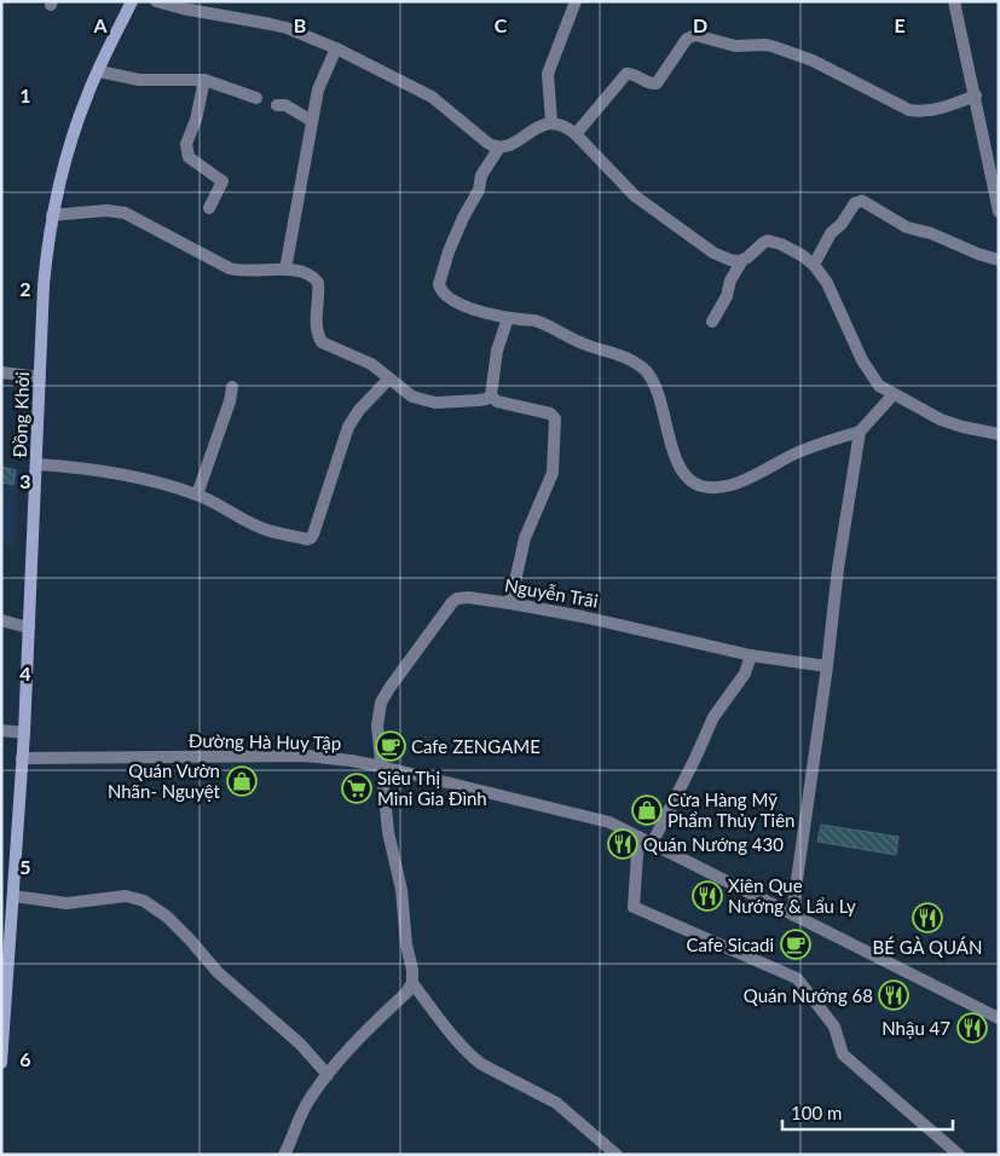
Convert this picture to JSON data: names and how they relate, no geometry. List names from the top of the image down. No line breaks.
{"streets":{"main road":["Đồng Khởi"],"street":["Nguyễn Trãi","Đường Hà Huy Tập"]},"crossings":[["Đồng Khởi","Đường Hà Huy Tập"],["Nguyễn Trãi","Đường Hà Huy Tập"]],"places":{"cafe":["Cafe ZENGAME","Cafe Sicadi"],"shop":["Quán Vườn Nhãn- Nguyệt","Cửa Hàng Mỹ Phẩm Thủy Tiên"],"supermarket":["Siêu Thị Mini Gia Đình"],"restaurant":["Quán Nướng 430","Xiên Que Nướng & Lẩu Ly","BÉ GÀ QUÁN","Quán Nướng 68","Nhậu 47"]},"scale_bar":"100 m","grid":{"columns":["A","B","C","D","E"],"rows":["1","2","3","4","5","6"]}}
